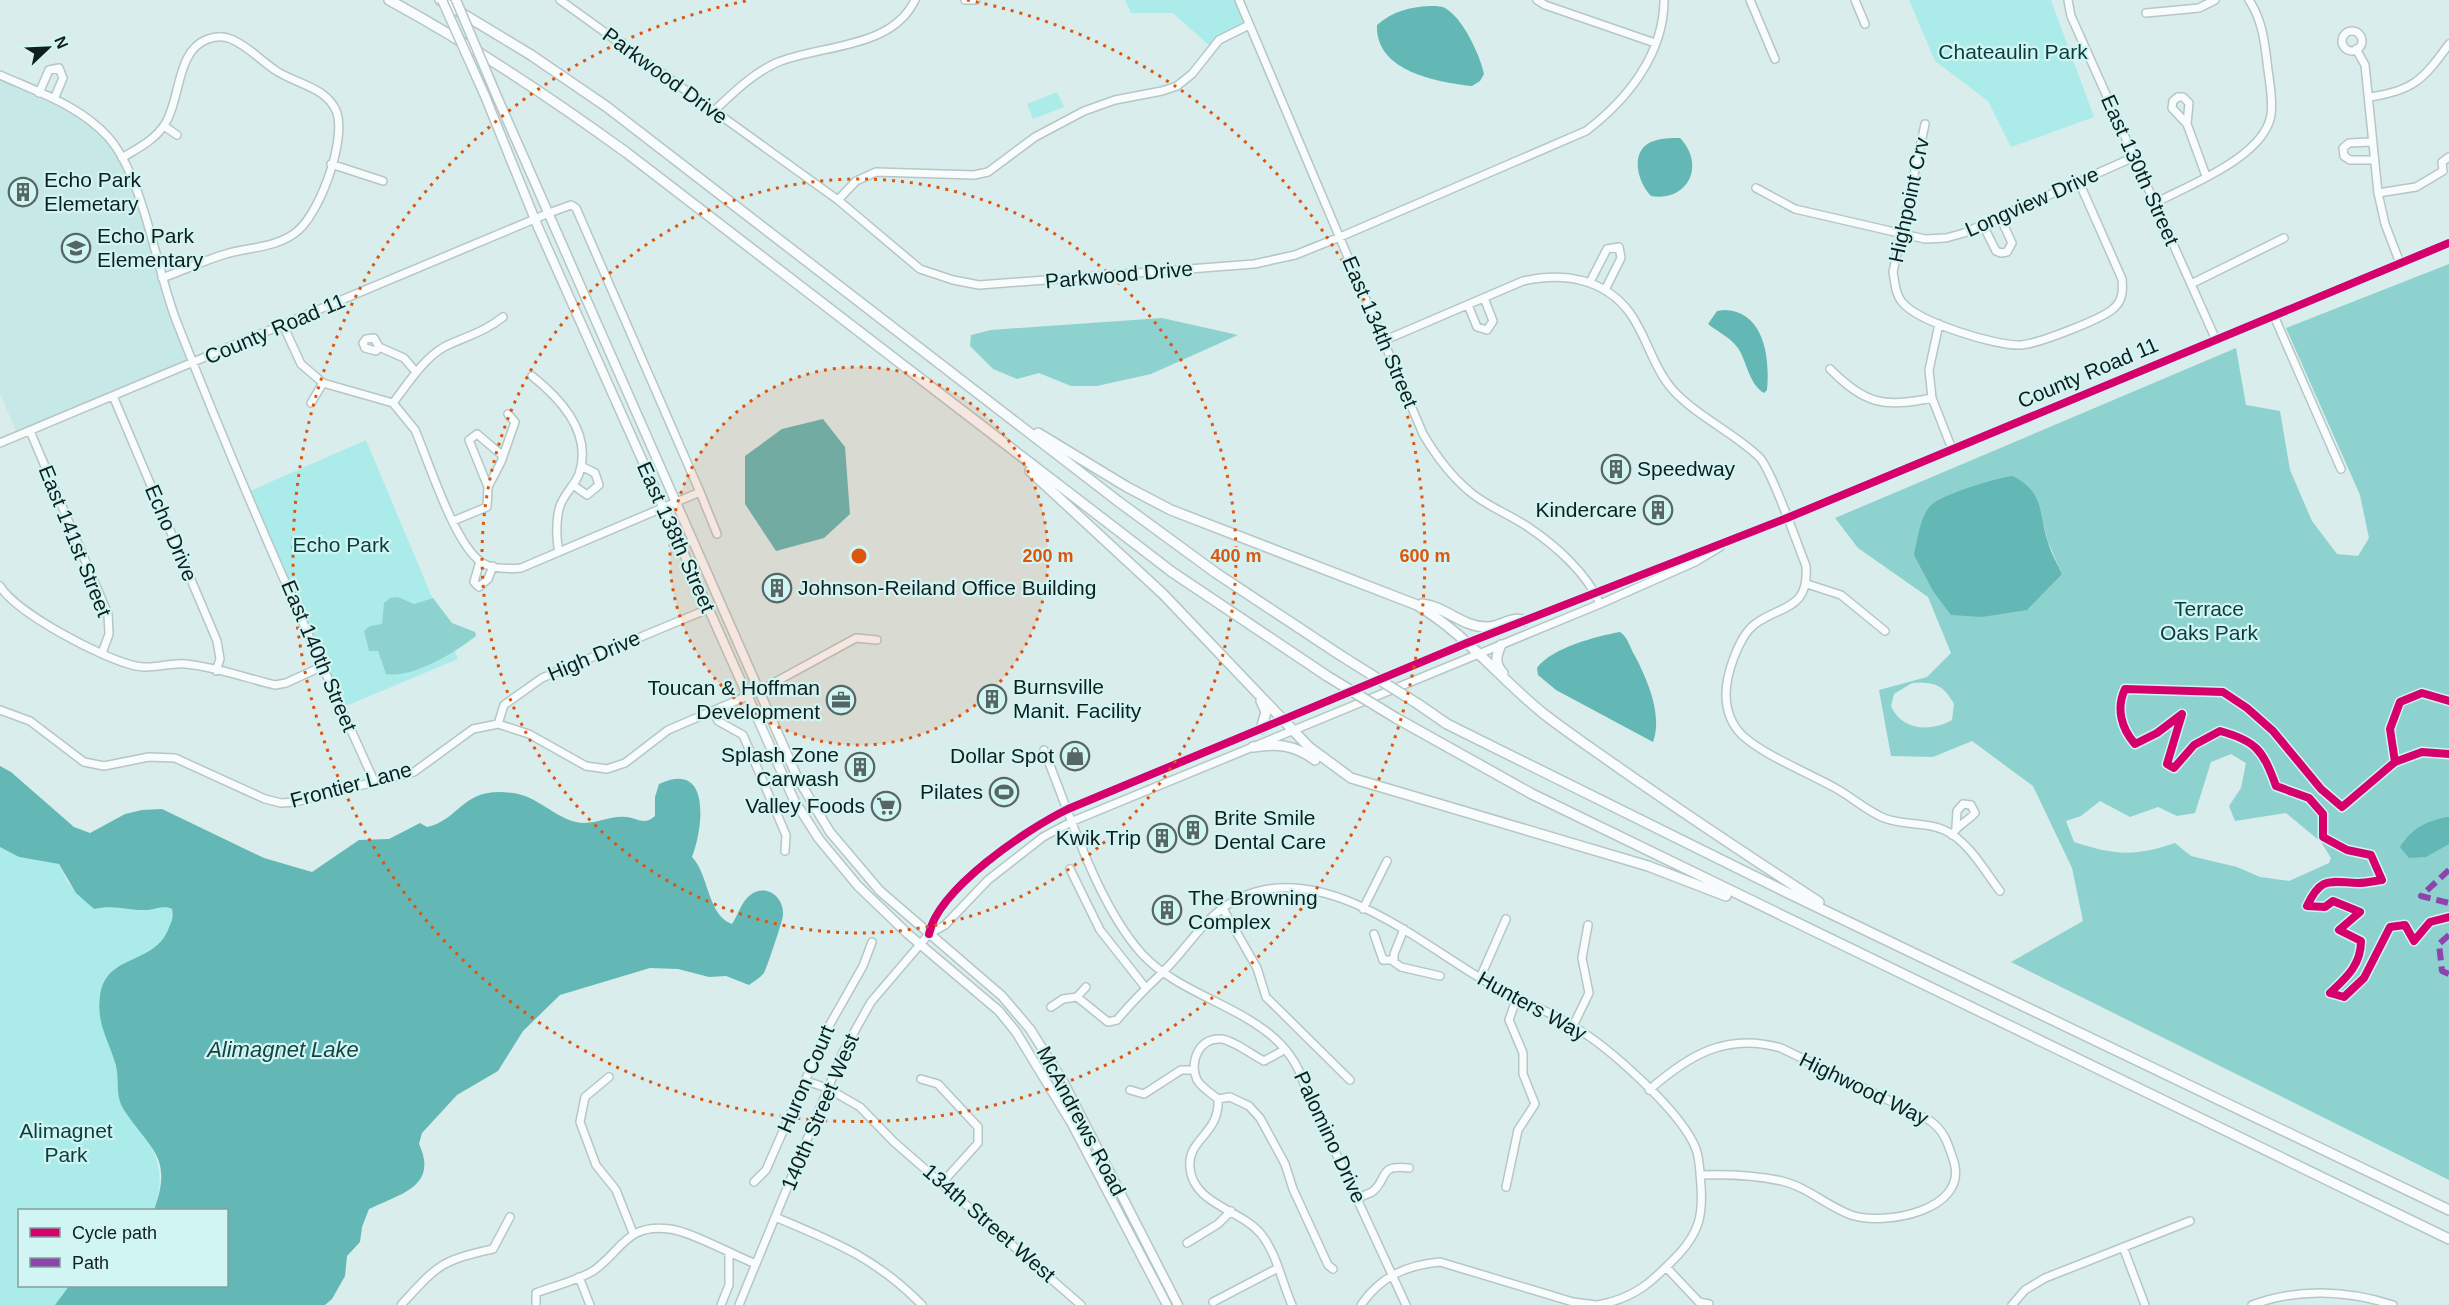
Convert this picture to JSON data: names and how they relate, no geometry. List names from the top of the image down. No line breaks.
{"streets":{"main road":["East 138th Street","McAndrews Road"],"street":["Parkwood Drive","East 130th Street","Highpoint Crv","Longview Drive","County Road 11","East 134th Street","Echo Drive","East 141st Street","East 140th Street","High Drive","Frontier Lane","Hunters Way","Huron Court","Highwood Way","140th Street West","Palomino Drive","134th Street West"]},"crossings":[["Parkwood Drive","East 134th Street"],["East 130th Street","Longview Drive"],["East 130th Street","County Road 11"],["Highpoint Crv","Longview Drive"],["County Road 11","Echo Drive"],["County Road 11","East 138th Street"],["County Road 11","East 141st Street"],["County Road 11","East 140th Street"],["East 138th Street","High Drive"],["East 138th Street","140th Street West"],["East 138th Street","McAndrews Road"],["East 140th Street","Frontier Lane"],["High Drive","Frontier Lane"],["Hunters Way","Highwood Way"],["Hunters Way","Palomino Drive"],["Huron Court","134th Street West"],["140th Street West","McAndrews Road"],["140th Street West","134th Street West"]],"water":["Alimagnet Lake"],"parks":["Chateaulin Park","Echo Park","Terrace Oaks Park","Alimagnet Park"],"places":{"building":["Echo Park Elemetary","Speedway","Kindercare","Johnson-Reiland Office Building","Burnsville Manit. Facility","Splash Zone Carwash","Brite Smile Dental Care","Kwik Trip","The Browning Complex"],"school or university":["Echo Park Elementary"],"office":["Toucan & Hoffman Development"],"shop":["Dollar Spot"],"sports":["Pilates"],"supermarket":["Valley Foods"]},"legend":["Cycle path","Path"],"north":"top right","rings":["200 m","400 m","600 m"]}
